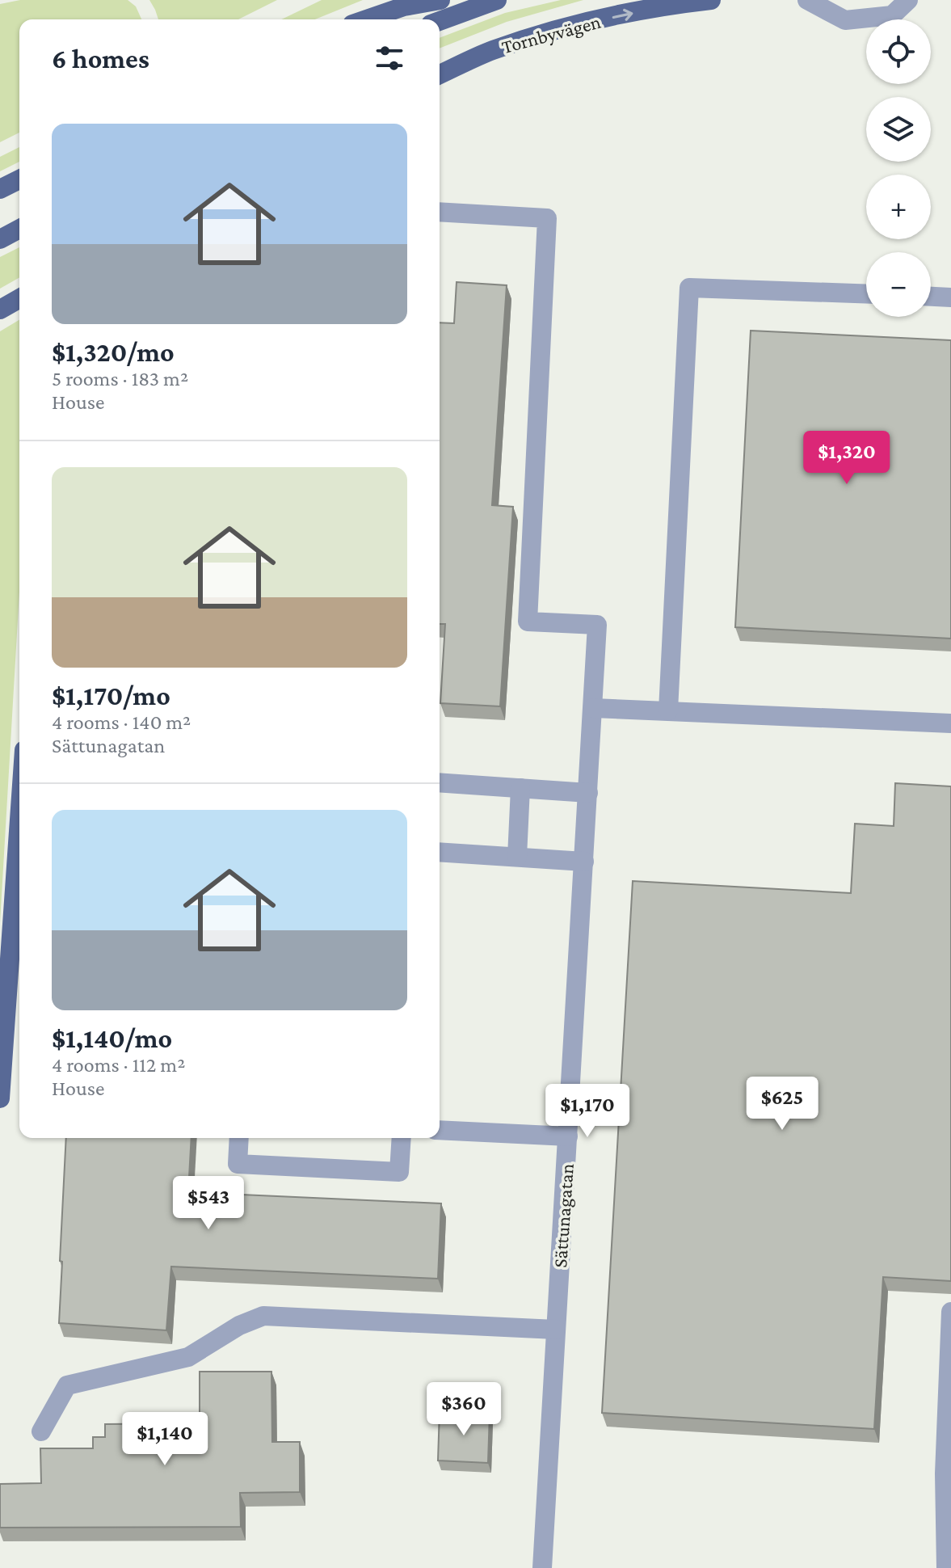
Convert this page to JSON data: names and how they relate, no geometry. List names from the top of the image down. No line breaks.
{"streets":{"main road":["Tornbyvägen"],"street":["Sättunagatan"]},"page":{"map_buttons":["+","−"],"heading":"6 homes","list":[{"name":"$1,320/mo","note":"5 rooms · 183 m² · House"},{"name":"$1,170/mo","note":"4 rooms · 140 m² · Sättunagatan"},{"name":"$1,140/mo","note":"4 rooms · 112 m² · House"}],"price":["$1,320","$625","$1,170","$543","$360","$1,140"]}}
